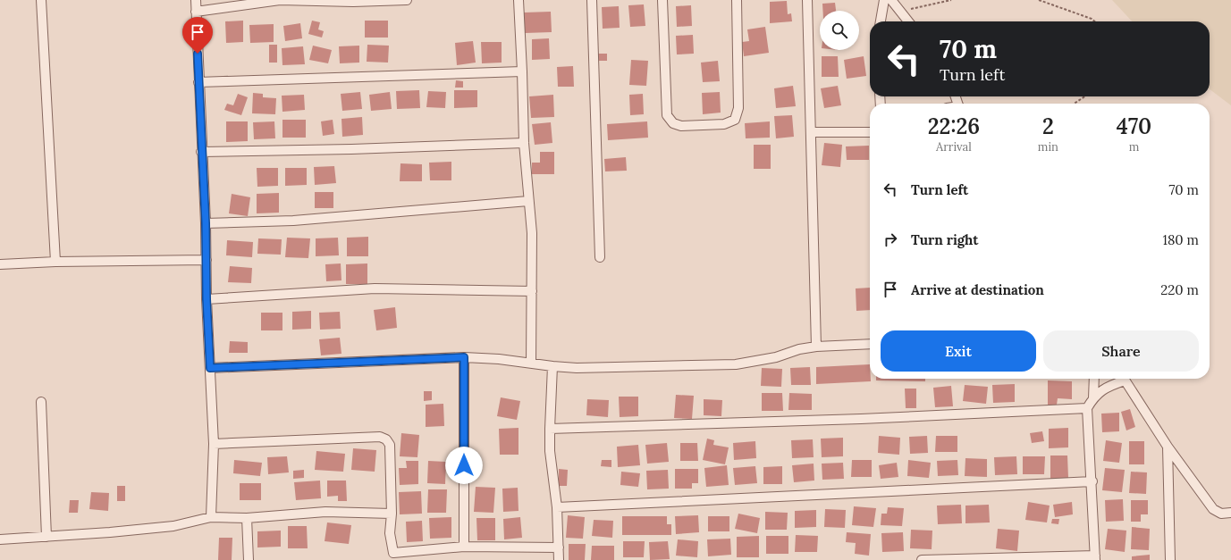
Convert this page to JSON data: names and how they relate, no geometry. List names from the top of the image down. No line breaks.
{"page":{"turn":["70 m","Turn left"],"eta":["22:26","Arrival","2","min","470","m"],"list":[{"name":"Turn left","value":"70 m"},{"name":"Turn right","value":"180 m"},{"name":"Arrive at destination","value":"220 m"}],"buttons":["Exit","Share"]}}
